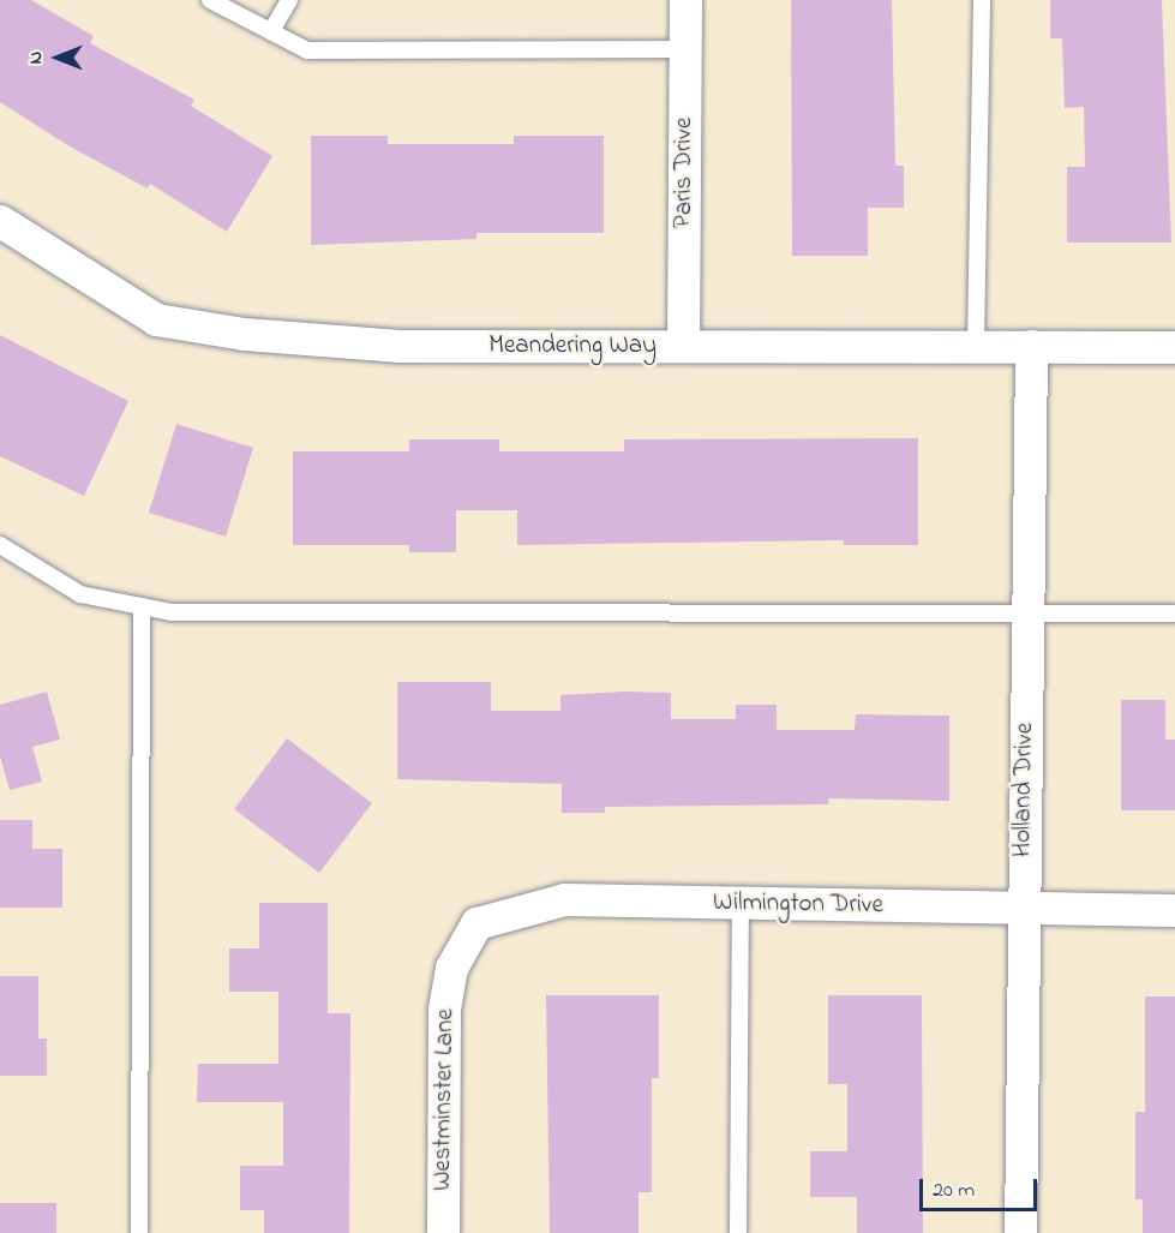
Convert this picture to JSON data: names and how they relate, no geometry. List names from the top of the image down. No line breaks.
{"streets":{"street":["Paris Drive","Meandering Way","Holland Drive","Wilmington Drive","Westminster Lane"]},"crossings":[["Paris Drive","Meandering Way"],["Meandering Way","Holland Drive"],["Holland Drive","Wilmington Drive"],["Wilmington Drive","Westminster Lane"]],"scale_bar":"20 m","north":"left"}
